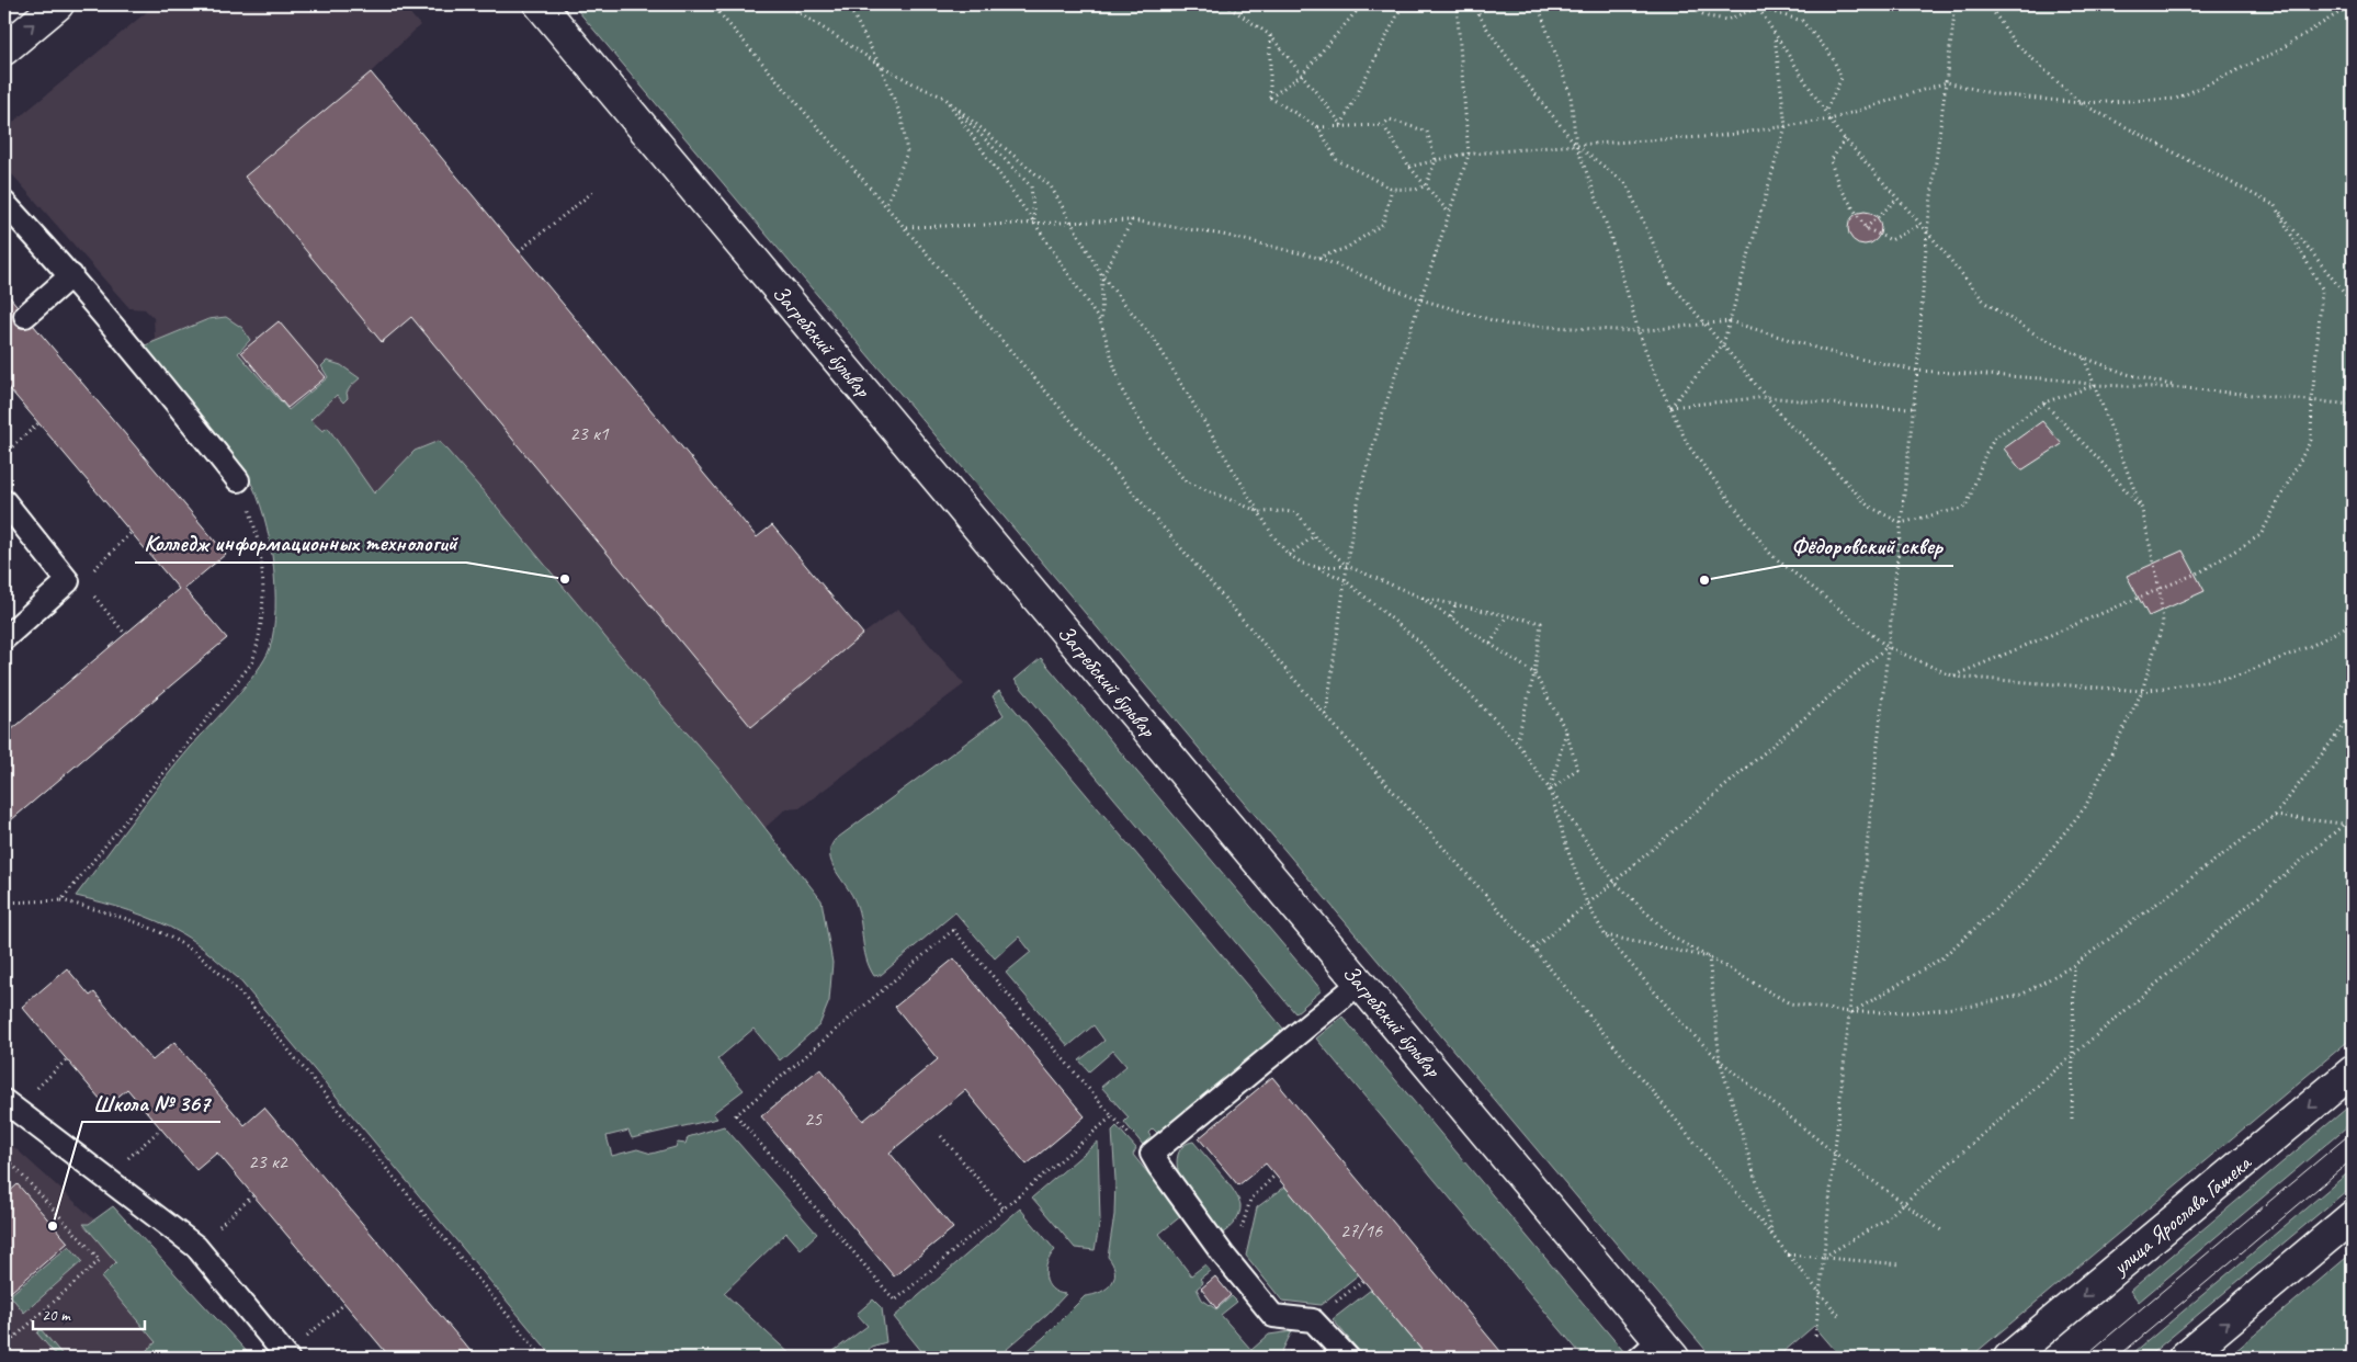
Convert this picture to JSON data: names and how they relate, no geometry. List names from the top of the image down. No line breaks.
{"streets":{"street":["Загребский бульвар","улица Ярослава Гашека"]},"places":["Колледж информационных технологий","Фёдоровский сквер","Школа № 367"],"house_numbers":["23 к1","25","23 к2","27/16"],"scale_bar":"20 m"}
